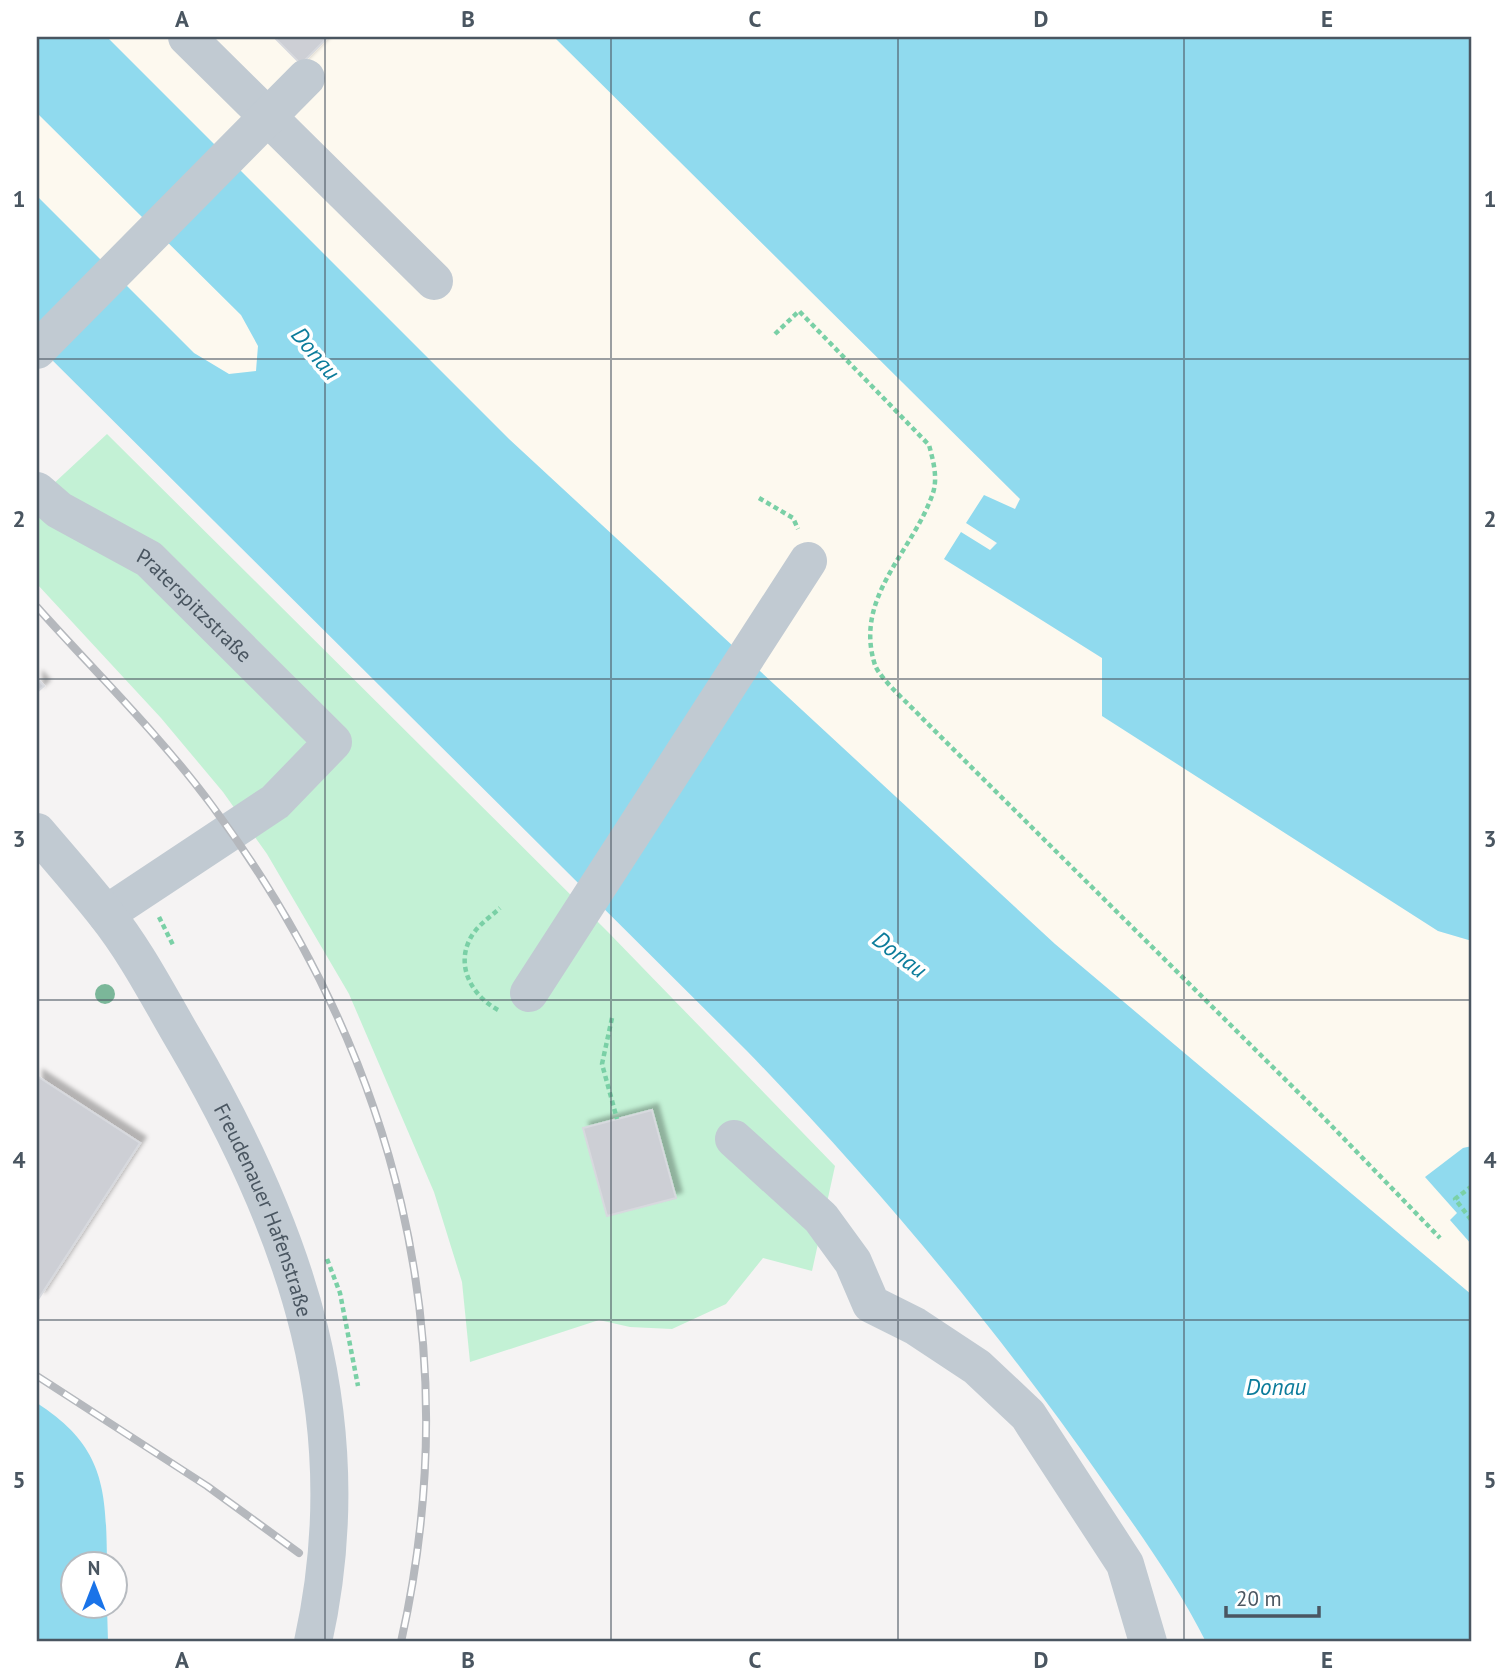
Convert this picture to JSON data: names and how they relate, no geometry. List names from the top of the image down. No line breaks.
{"streets":{"street":["Praterspitzstraße","Freudenauer Hafenstraße"]},"crossings":[["Praterspitzstraße","Freudenauer Hafenstraße"]],"water":["Donau"],"scale_bar":"20 m","north":"top","grid":{"columns":["A","B","C","D","E"],"rows":["1","2","3","4","5"]}}
